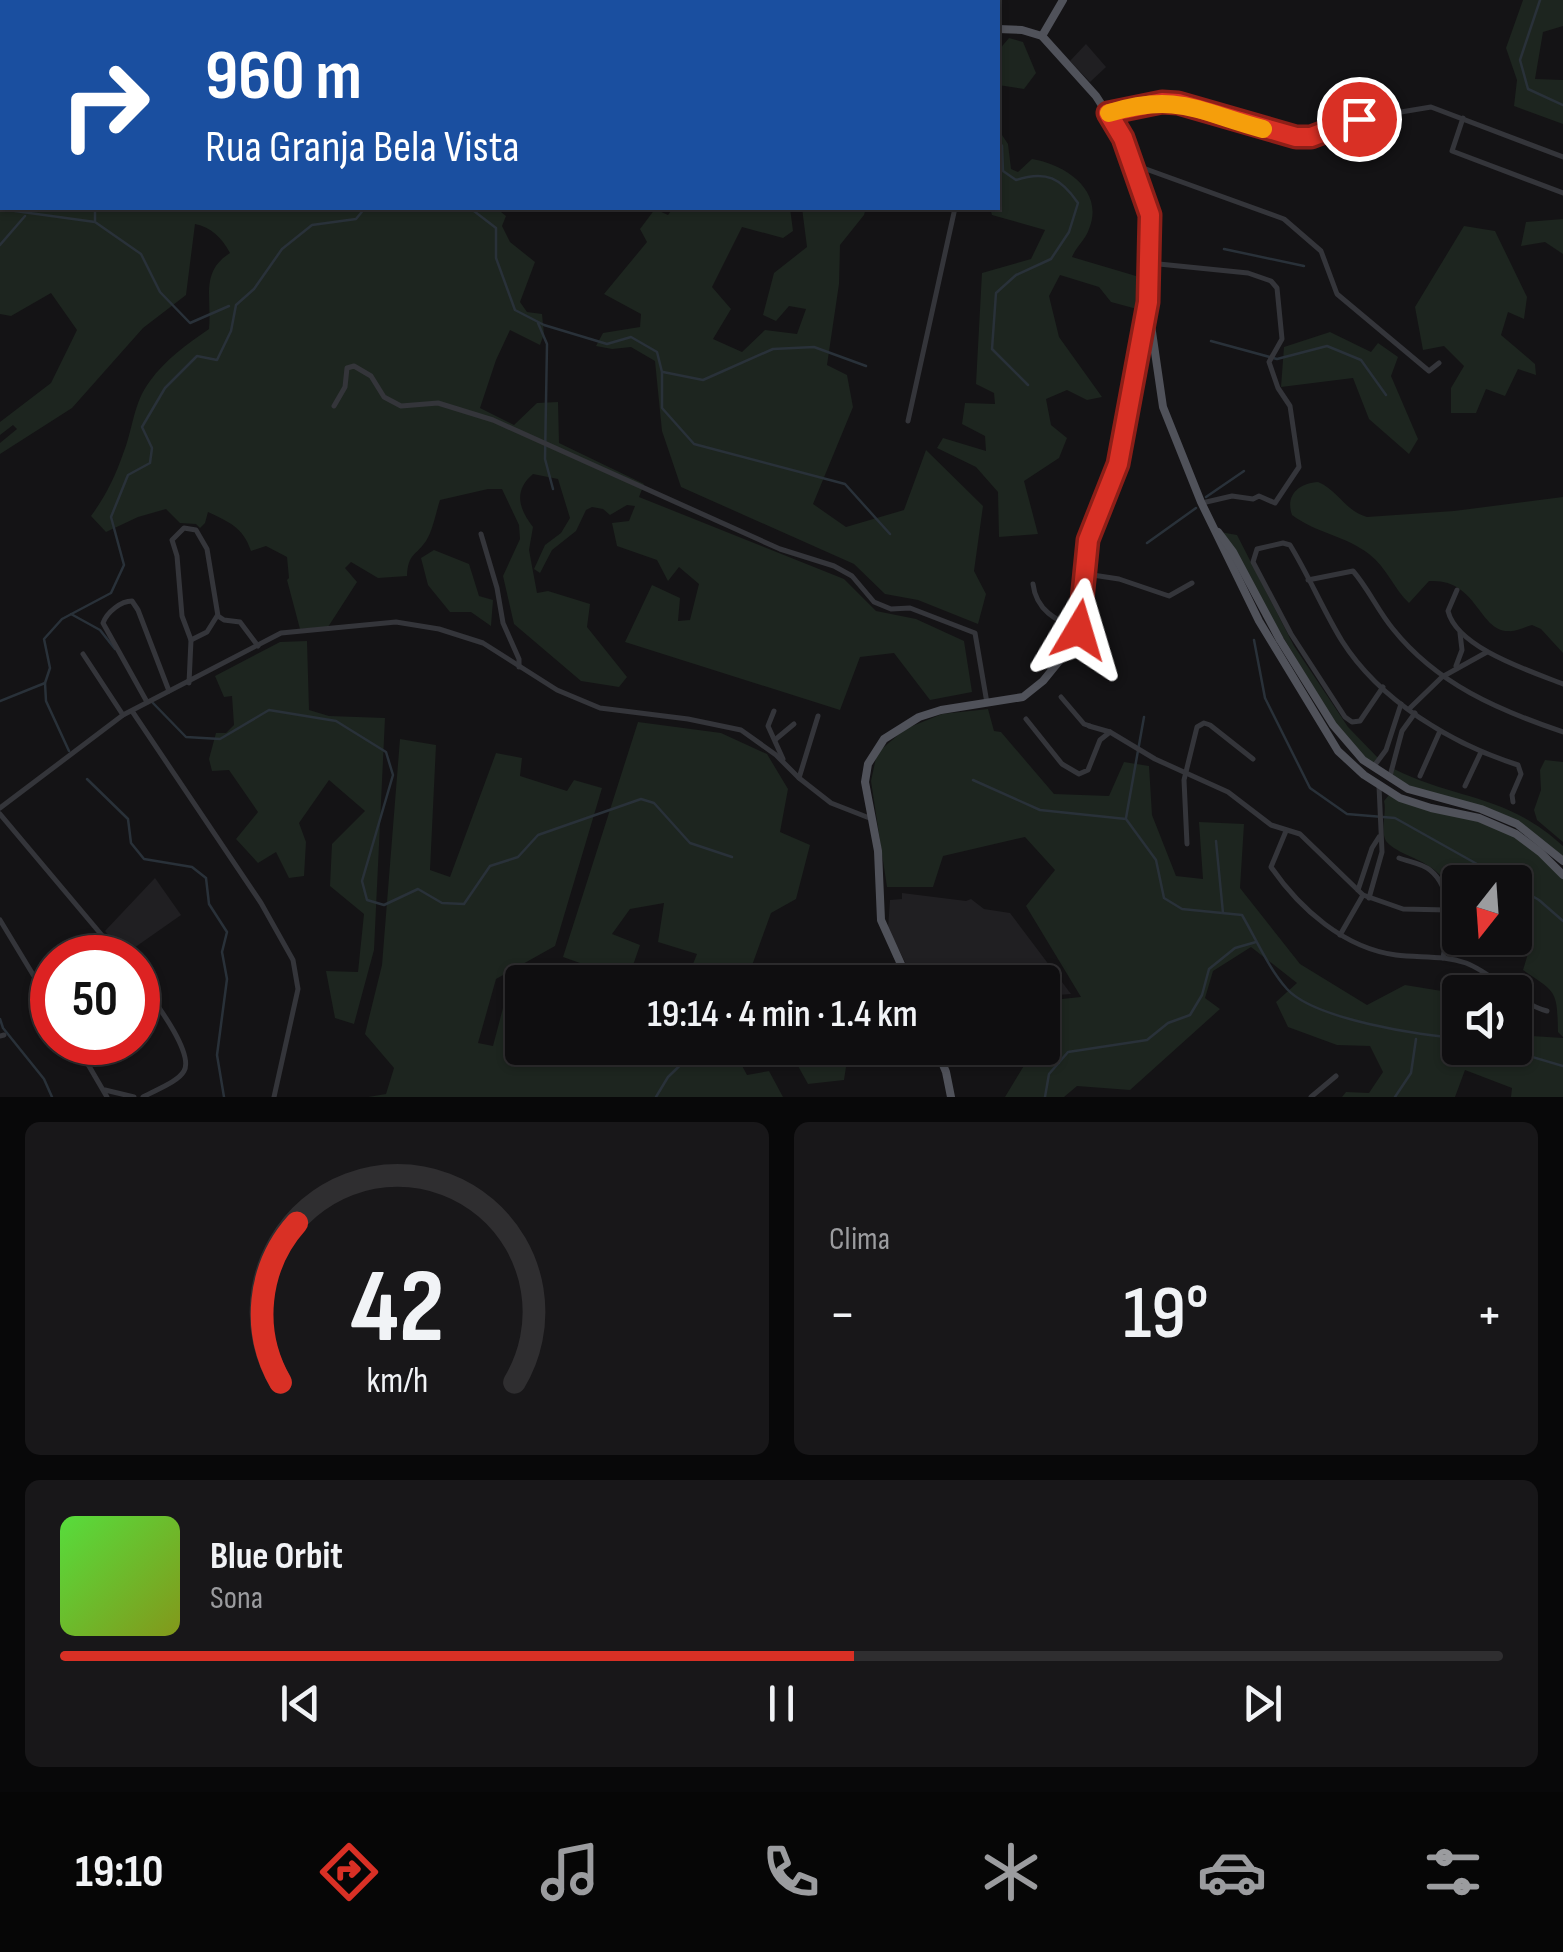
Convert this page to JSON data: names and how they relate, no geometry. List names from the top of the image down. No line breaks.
{"north":"bottom","page":{"turn":["960 m","Rua Granja Bela Vista"],"limit":"50","trip":"19:14 · 4 min · 1.4 km","tile":"Clima","heat":["−","19°","+"],"song":["Blue Orbit","Sona"],"tabs":"19:10","gauge":["42","km/h"]}}
